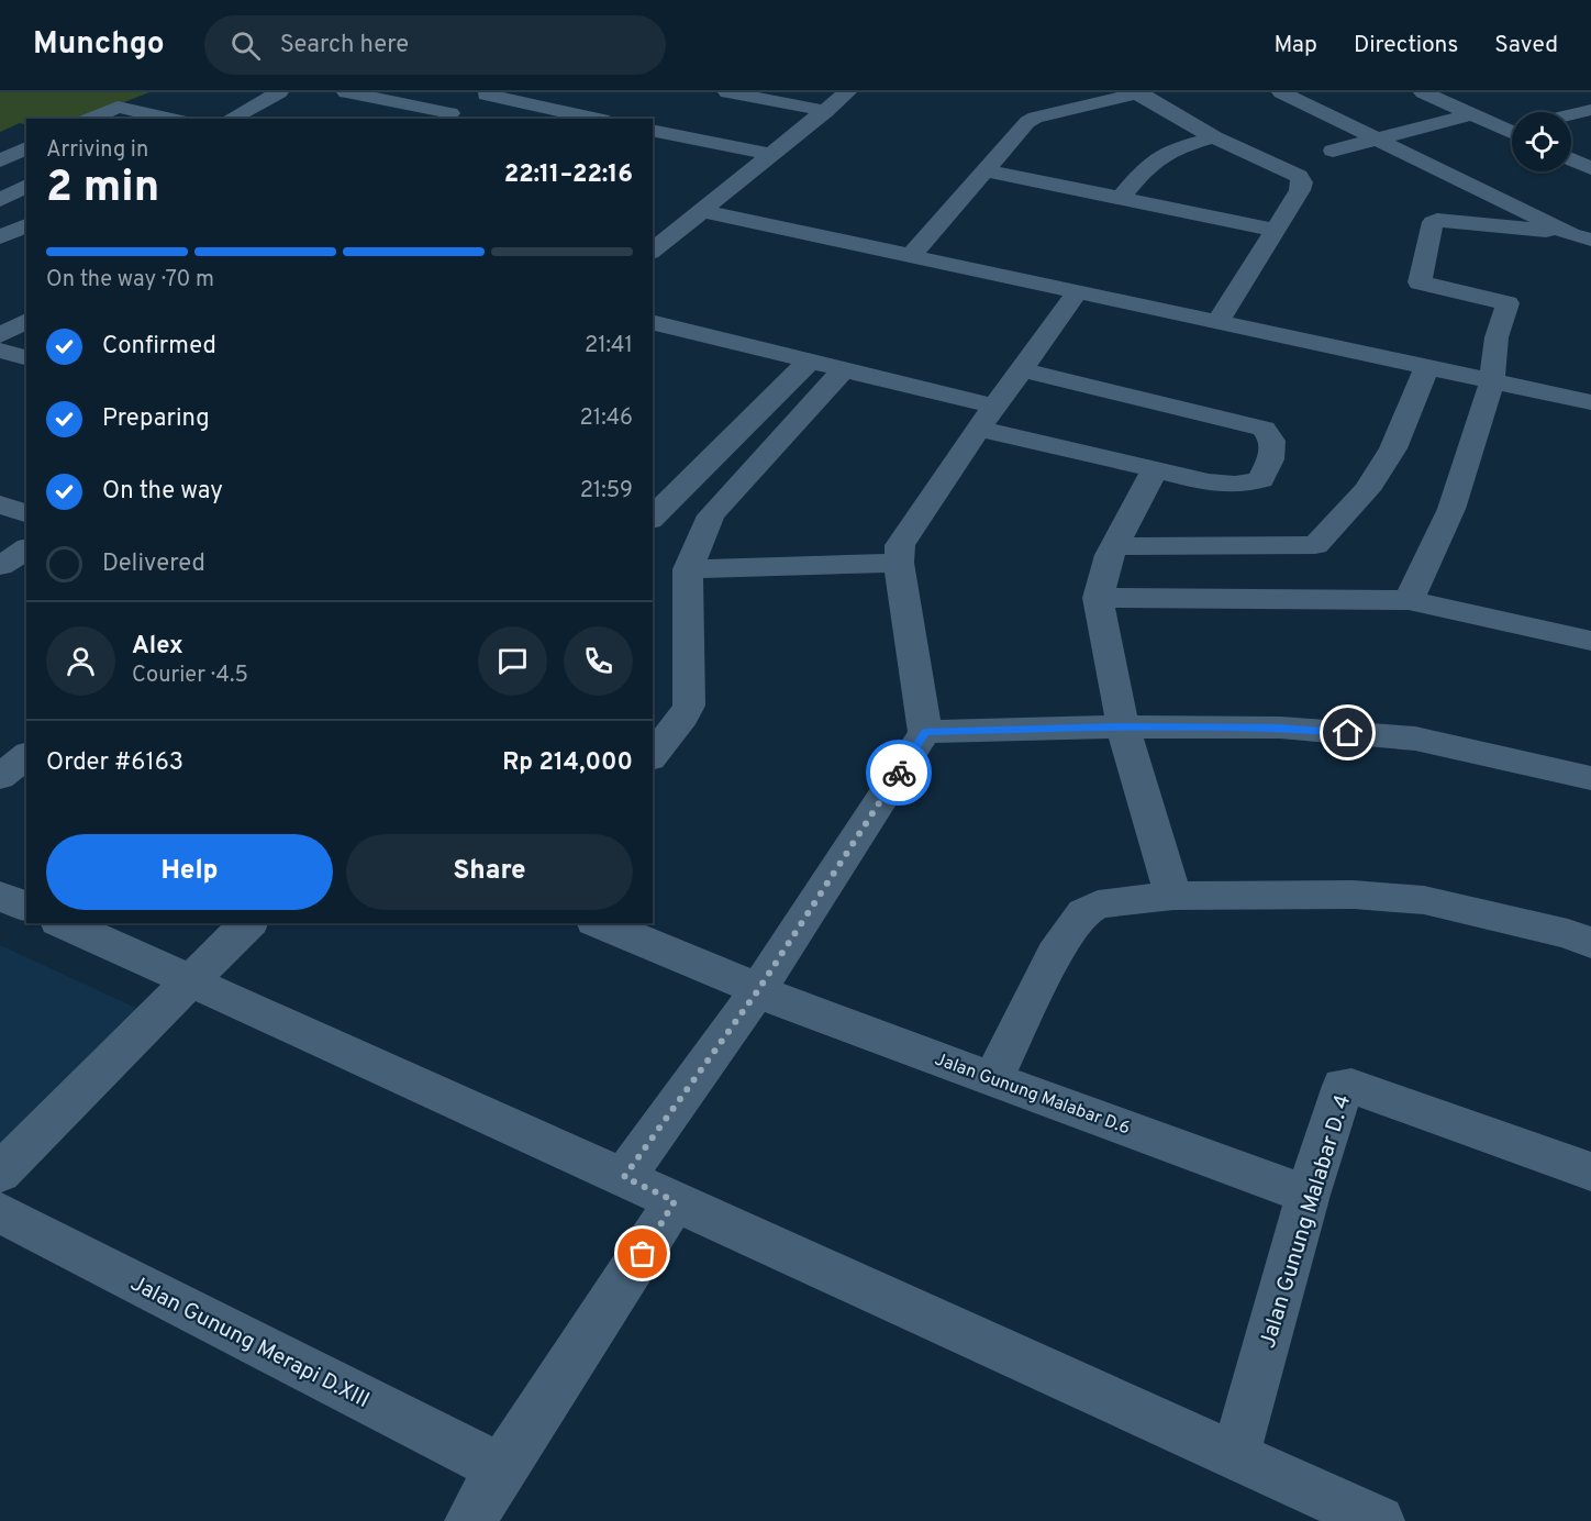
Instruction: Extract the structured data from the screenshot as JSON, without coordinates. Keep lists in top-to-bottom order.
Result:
{
  "streets": {
    "street": ["Jalan Gunung Malabar D.6", "Jalan Gunung Malabar D. 4", "Jalan Gunung Merapi D.XIII"]
  },
  "crossings": [
    ["Jalan Gunung Malabar D.6", "Jalan Gunung Malabar D. 4"]
  ],
  "page": {
    "header": "Munchgo",
    "search": "Search here",
    "nav": ["Map", "Directions", "Saved"],
    "heading": ["2 min", "Arriving in", "22:11–22:16"],
    "panel": [
      "Alex",
      "Courier · 4.5",
      "Order #6163",
      "Rp 214,000"
    ],
    "bar": "On the way · 70 m",
    "list": [
      ["Confirmed", "21:41"],
      ["Preparing", "21:46"],
      ["On the way", "21:59"],
      "Delivered"
    ],
    "buttons": ["Help", "Share"]
  }
}
